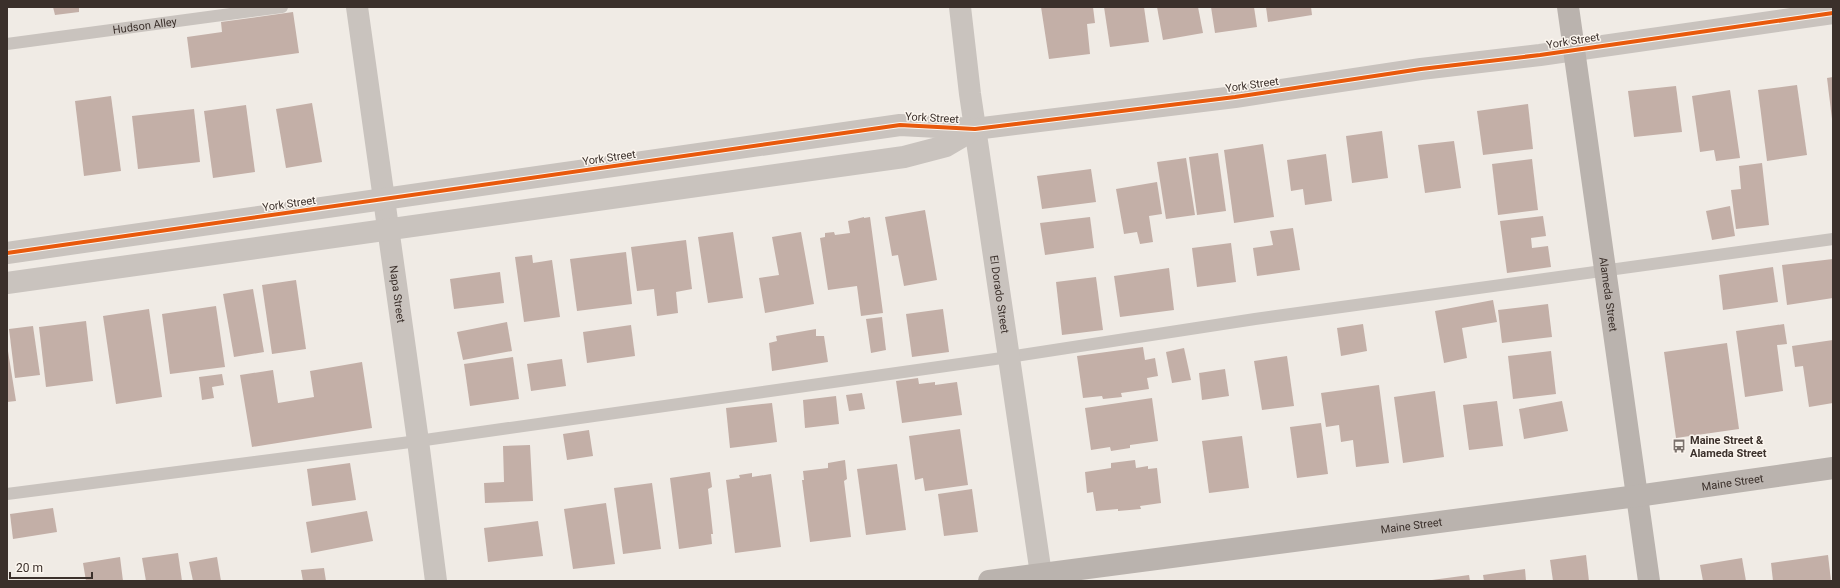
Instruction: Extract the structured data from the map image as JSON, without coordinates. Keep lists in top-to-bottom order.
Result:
{
  "streets": {
    "street": [
      "York Street",
      "Napa Street",
      "El Dorado Street",
      "Alameda Street",
      "Maine Street"
    ],
    "lane": ["Hudson Alley"]
  },
  "crossings": [
    ["York Street", "Napa Street"],
    ["York Street", "El Dorado Street"],
    ["York Street", "Alameda Street"],
    ["El Dorado Street", "Maine Street"],
    ["Alameda Street", "Maine Street"]
  ],
  "places": {
    "bus stop": ["Maine Street & Alameda Street"]
  },
  "scale_bar": "20 m"
}
